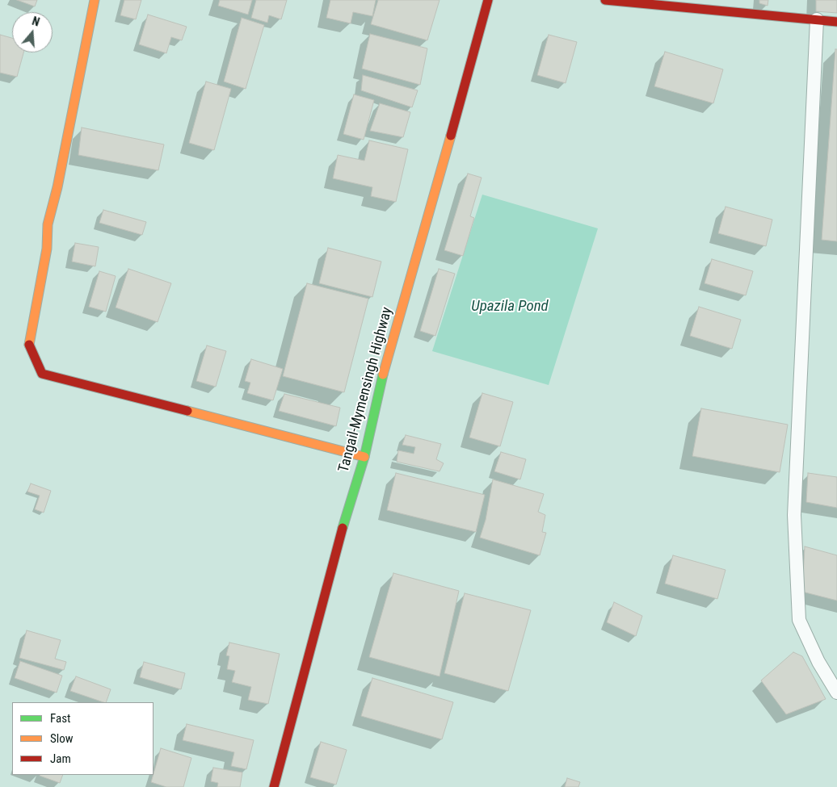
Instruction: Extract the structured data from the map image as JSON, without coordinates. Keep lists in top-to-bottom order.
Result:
{
  "streets": {
    "main road": ["Tangail-Mymensingh Highway"]
  },
  "water": ["Upazila Pond"],
  "legend": ["Fast", "Slow", "Jam"],
  "north": "top"
}
